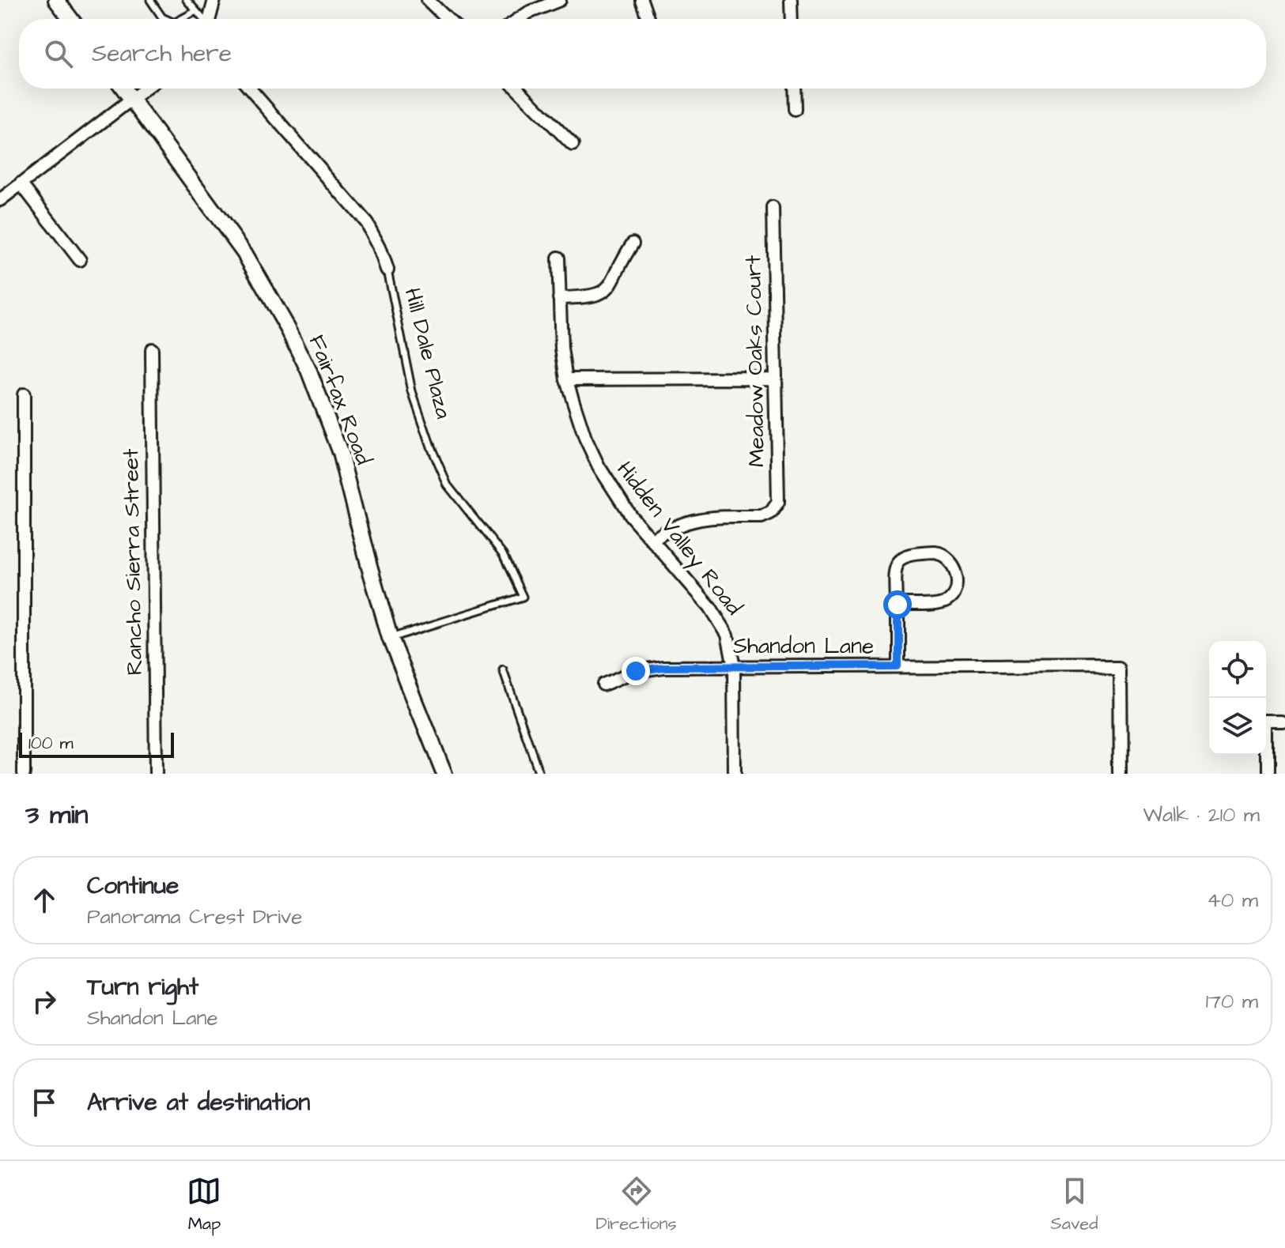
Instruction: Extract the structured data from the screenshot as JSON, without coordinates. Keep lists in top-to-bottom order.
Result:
{
  "streets": {
    "main road": ["Fairfax Road"],
    "street": [
      "Hill Dale Plaza",
      "Meadow Oaks Court",
      "Hidden Valley Road",
      "Rancho Sierra Street",
      "Shandon Lane"
    ]
  },
  "crossings": [
    ["Hill Dale Plaza", "Fairfax Road"],
    ["Meadow Oaks Court", "Hidden Valley Road"],
    ["Hidden Valley Road", "Shandon Lane"]
  ],
  "scale_bar": "100 m",
  "page": {
    "search": "Search here",
    "scale": "100 m",
    "heading": ["3 min", "Walk · 210 m"],
    "list": [
      ["Continue", "Panorama Crest Drive", "40 m"],
      ["Turn right", "Shandon Lane", "170 m"],
      "Arrive at destination"
    ],
    "nav": ["Map", "Directions", "Saved"]
  }
}
